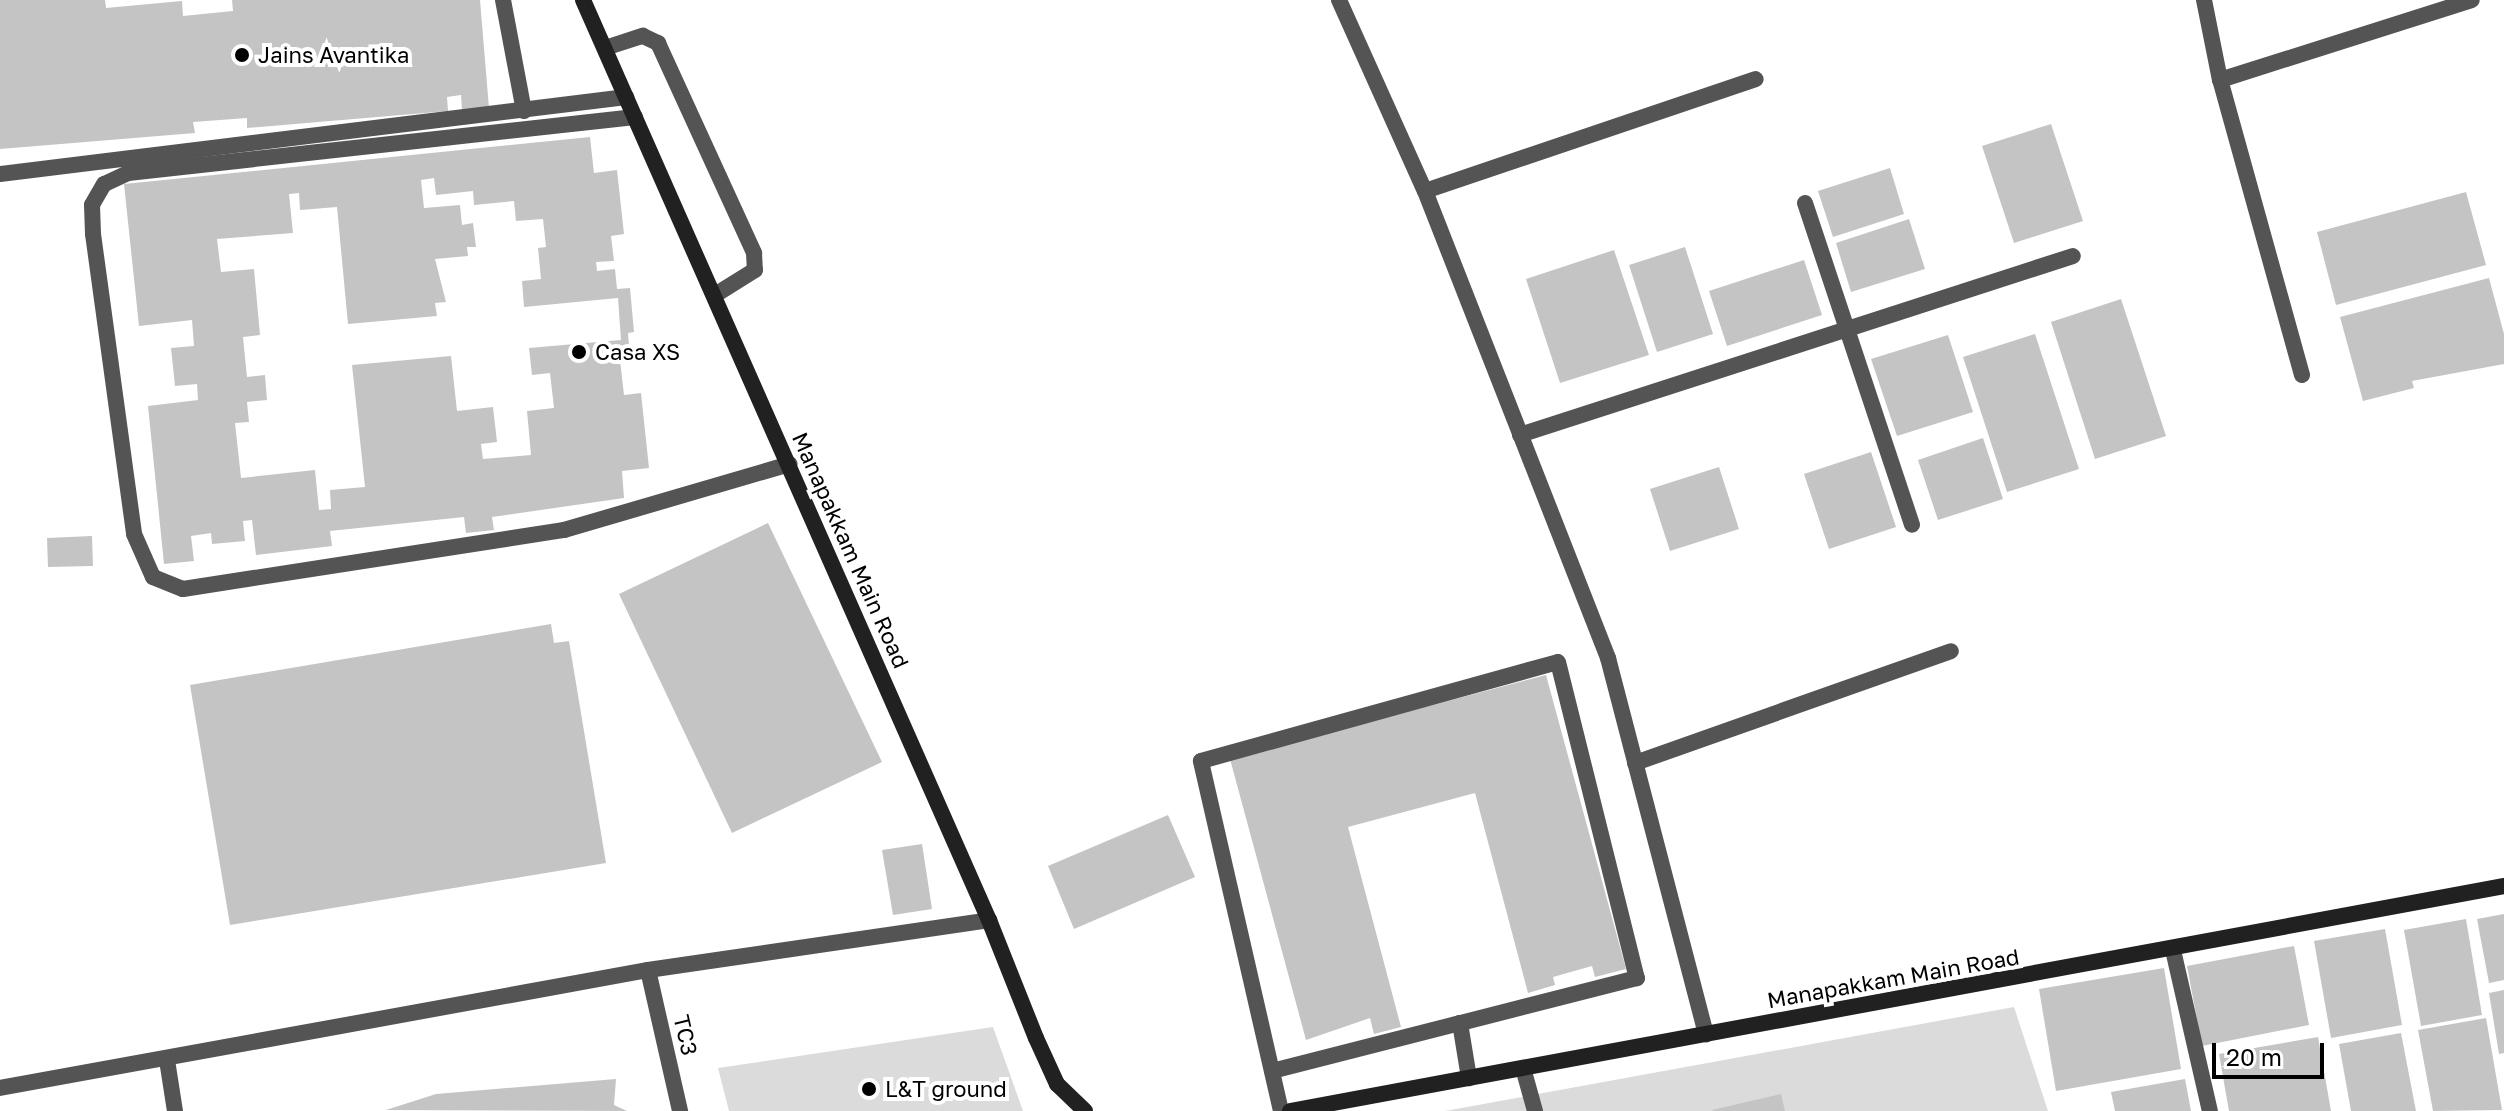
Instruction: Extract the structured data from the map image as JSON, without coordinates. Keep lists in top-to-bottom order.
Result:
{
  "streets": {
    "main road": ["Manapakkam Main Road"],
    "street": ["TC3"]
  },
  "places": ["Jains Avantika", "Casa XS", "L&T ground"],
  "scale_bar": "20 m"
}
